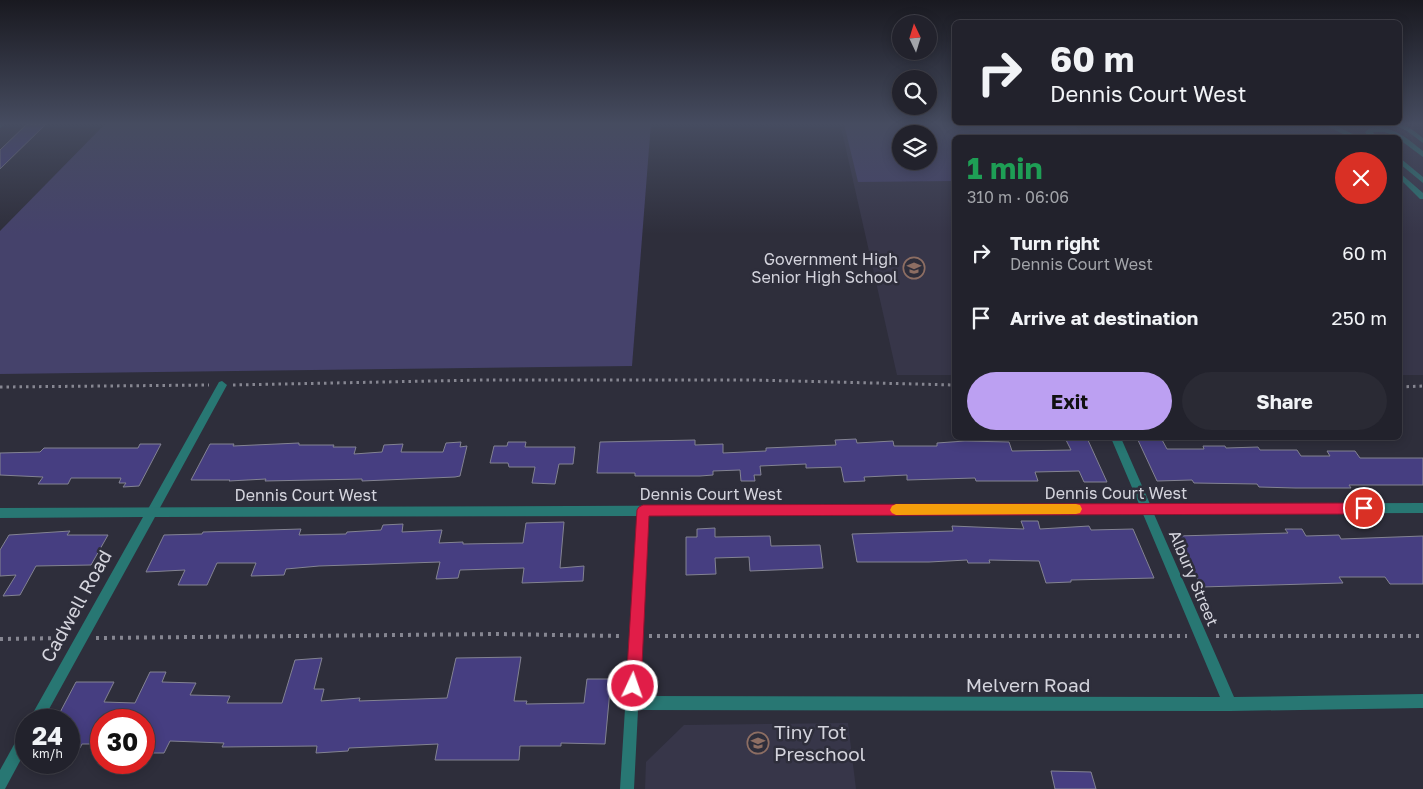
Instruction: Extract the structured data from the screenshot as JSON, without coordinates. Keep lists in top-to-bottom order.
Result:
{
  "streets": {
    "street": [
      "Dennis Court West",
      "Albury Street",
      "Cadwell Road",
      "Melvern Road"
    ]
  },
  "crossings": [
    ["Dennis Court West", "Albury Street"],
    ["Dennis Court West", "Cadwell Road"],
    ["Albury Street", "Melvern Road"]
  ],
  "places": {
    "school or university": ["Government High Senior High School", "Tiny Tot Preschool"]
  },
  "north": "top",
  "page": {
    "turn": ["60 m", "Dennis Court West"],
    "heading": ["1 min", "310 m · 06:06"],
    "list": [
      {
        "name": "Turn right",
        "note": "Dennis Court West",
        "value": "60 m"
      },
      {
        "name": "Arrive at destination",
        "value": "250 m"
      }
    ],
    "buttons": ["Exit", "Share"],
    "speed": "24 km/h",
    "limit": "30"
  }
}
